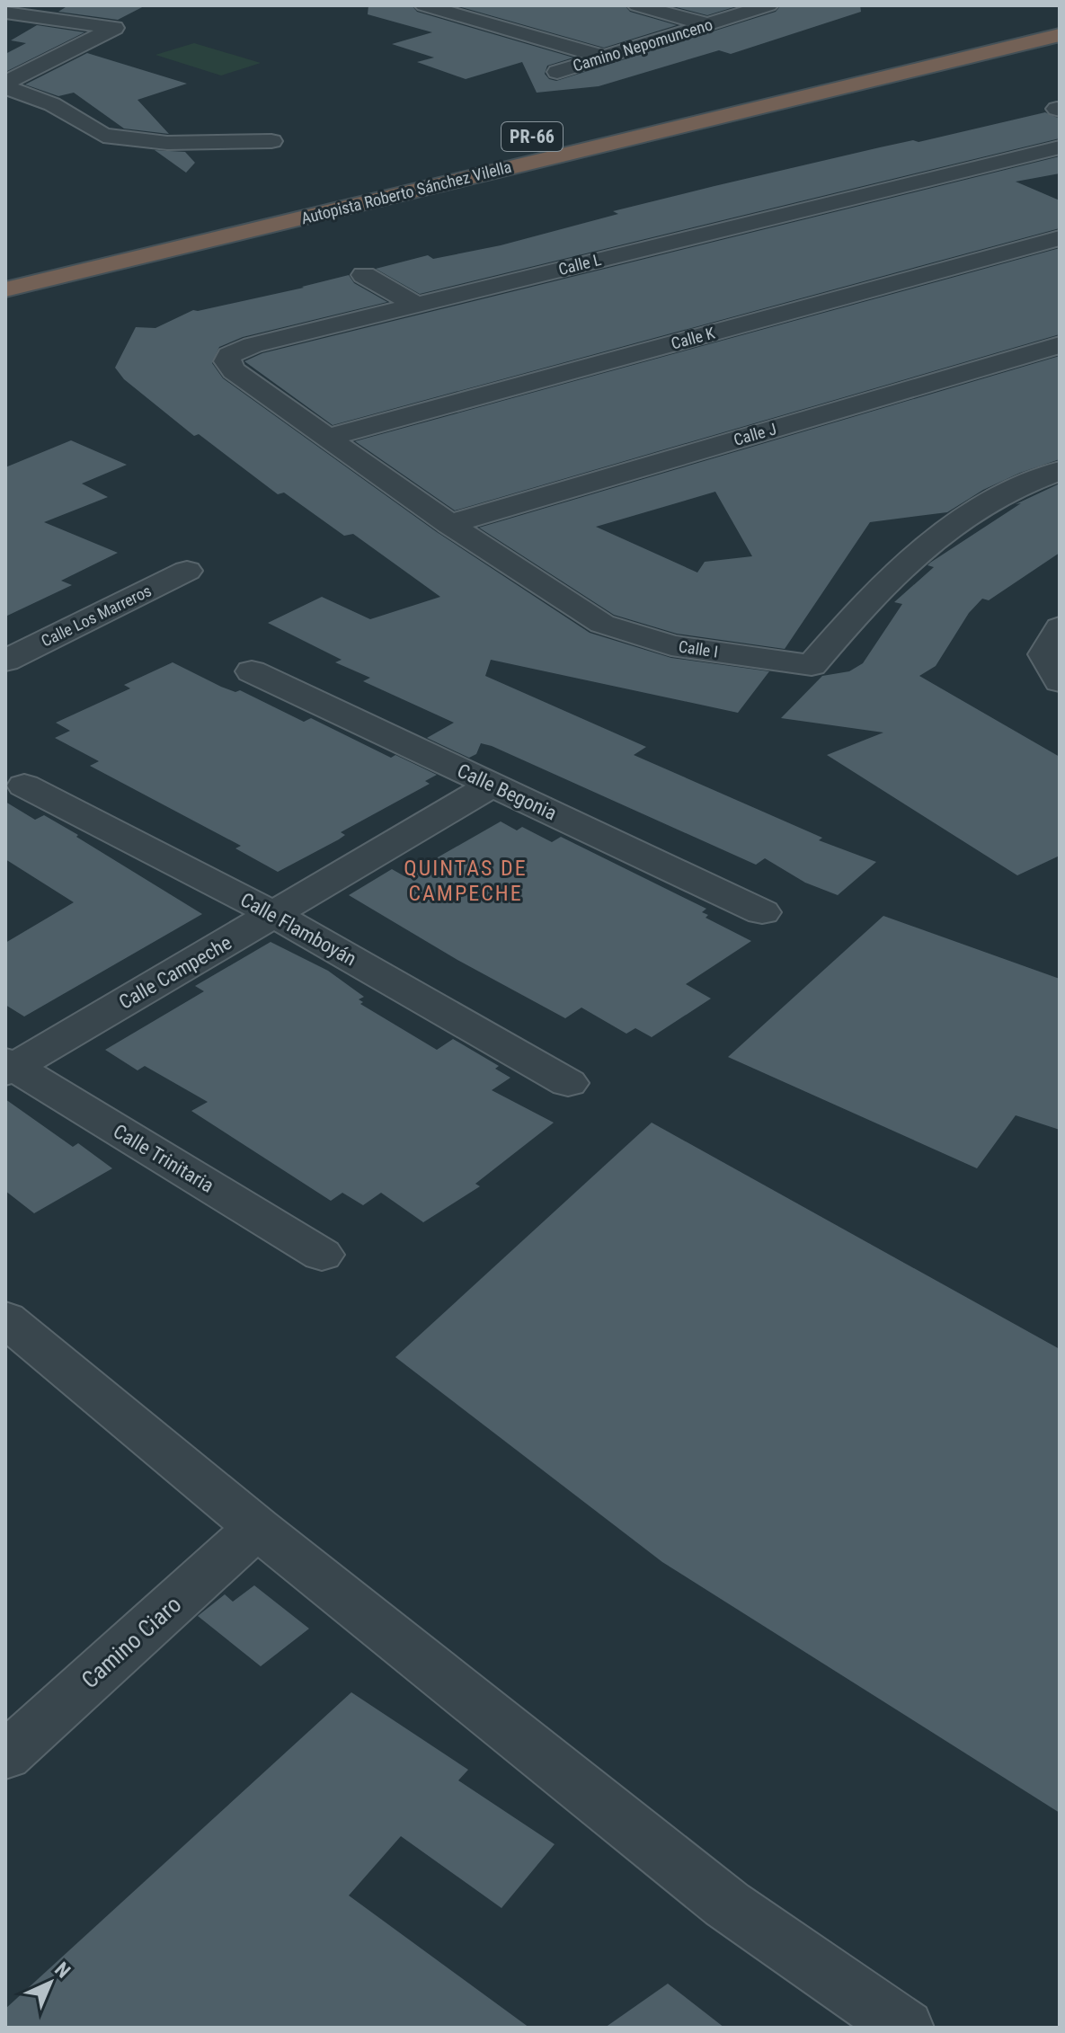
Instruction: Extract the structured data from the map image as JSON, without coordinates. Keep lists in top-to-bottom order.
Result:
{
  "streets": {
    "highway": ["PR-66", "Autopista Roberto Sánchez Vilella"],
    "street": [
      "Camino Nepomunceno",
      "Calle L",
      "Calle K",
      "Calle J",
      "Calle Los Marreros",
      "Calle I",
      "Calle Begonia",
      "Calle Flamboyán",
      "Calle Campeche",
      "Calle Trinitaria",
      "Camino Ciaro"
    ]
  },
  "crossings": [
    ["Calle L", "Calle K"],
    ["Calle L", "Calle I"],
    ["Calle K", "Calle I"],
    ["Calle J", "Calle I"],
    ["Calle Begonia", "Calle Campeche"],
    ["Calle Flamboyán", "Calle Campeche"],
    ["Calle Campeche", "Calle Trinitaria"]
  ],
  "districts": ["QUINTAS DE CAMPECHE"],
  "north": "top right"
}
